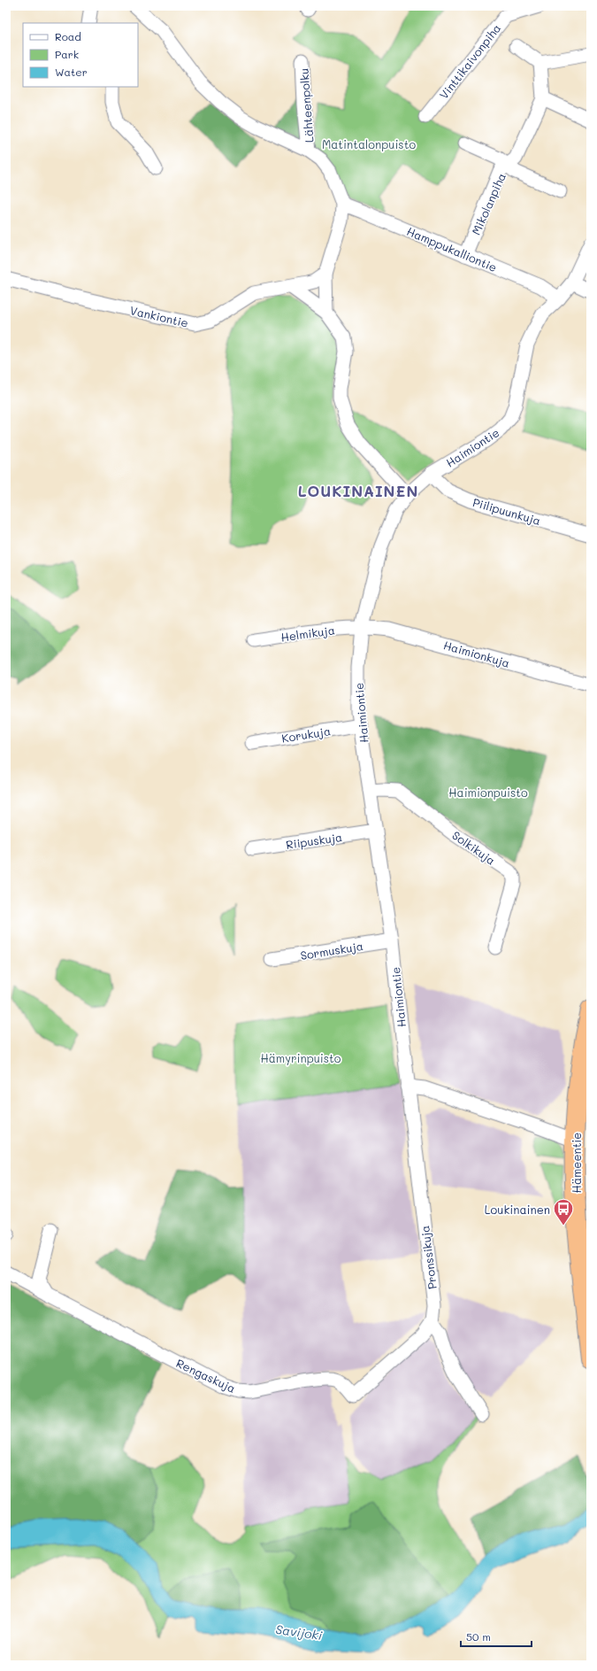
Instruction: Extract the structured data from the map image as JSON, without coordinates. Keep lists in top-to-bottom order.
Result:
{
  "streets": {
    "highway": ["Hämeentie"],
    "street": [
      "Vinttikaivonpiha",
      "Lähteenpolku",
      "Mikolanpiha",
      "Hamppukalliontie",
      "Vankiontie",
      "Haimiontie",
      "Piilipuunkuja",
      "Helmikuja",
      "Haimionkuja",
      "Korukuja",
      "Riipuskuja",
      "Solkikuja",
      "Sormuskuja",
      "Pronssikuja",
      "Rengaskuja"
    ]
  },
  "crossings": [
    ["Mikolanpiha", "Hamppukalliontie"],
    ["Hamppukalliontie", "Haimiontie"],
    ["Haimiontie", "Piilipuunkuja"],
    ["Haimiontie", "Helmikuja"],
    ["Haimiontie", "Haimionkuja"],
    ["Haimiontie", "Korukuja"],
    ["Haimiontie", "Riipuskuja"],
    ["Haimiontie", "Solkikuja"],
    ["Haimiontie", "Sormuskuja"],
    ["Haimiontie", "Pronssikuja"],
    ["Helmikuja", "Haimionkuja"],
    ["Pronssikuja", "Rengaskuja"]
  ],
  "districts": ["LOUKINAINEN"],
  "water": ["Savijoki"],
  "parks": ["Matintalonpuisto", "Haimionpuisto", "Hämyrinpuisto"],
  "places": {
    "bus stop": ["Loukinainen"]
  },
  "legend": ["Road", "Park", "Water"],
  "scale_bar": "50 m"
}
